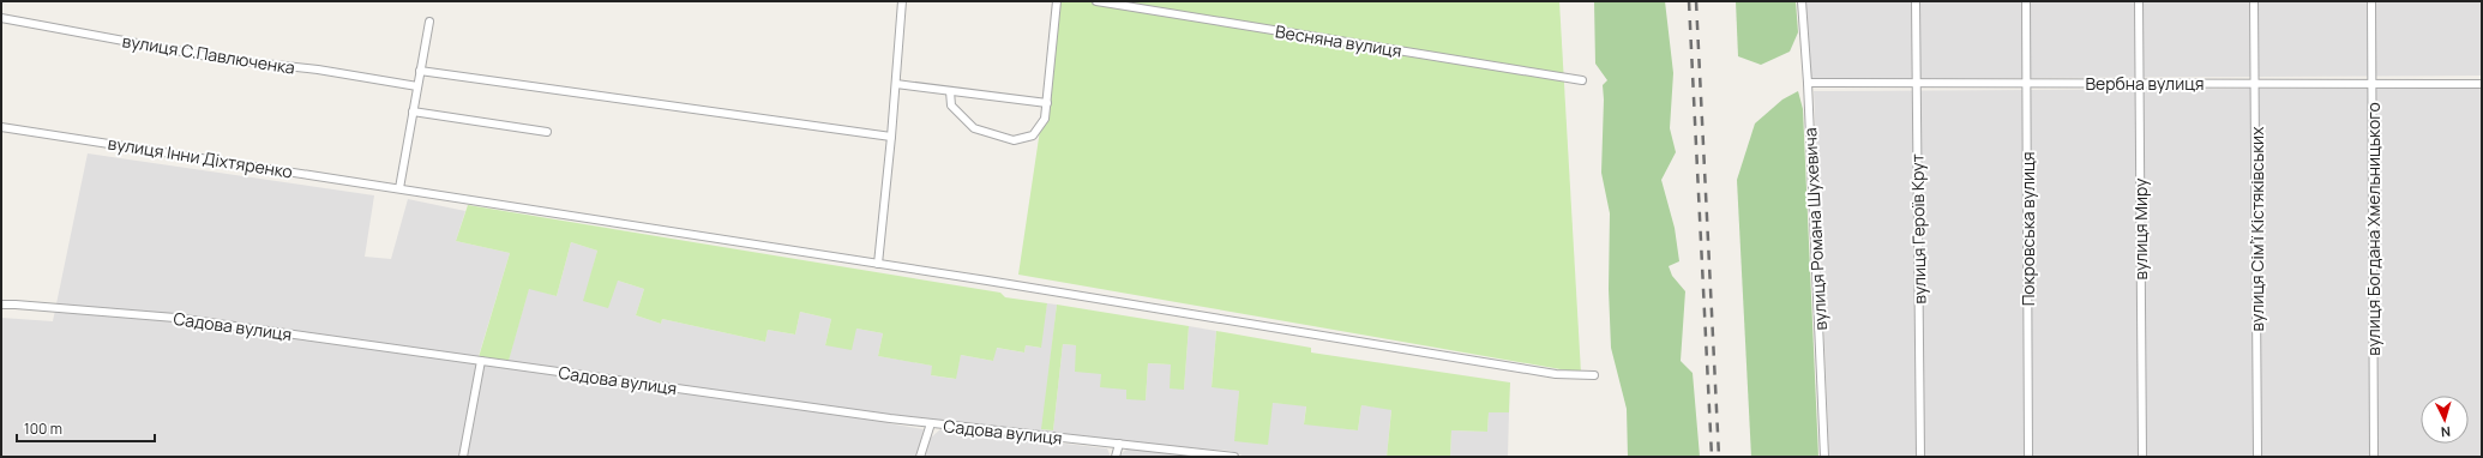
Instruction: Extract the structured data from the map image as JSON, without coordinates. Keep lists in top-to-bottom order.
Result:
{
  "streets": {
    "street": [
      "Весняна вулиця",
      "вулиця С.Павлюченка",
      "Вербна вулиця",
      "вулиця Інни Діхтяренко",
      "вулиця Романа Шухевича",
      "вулиця Героїв Крут",
      "Покровська вулиця",
      "вулиця Миру",
      "вулиця Сімʼї Кістяківських",
      "вулиця Богдана Хмельницького",
      "Садова вулиця"
    ]
  },
  "crossings": [
    ["Вербна вулиця", "вулиця Романа Шухевича"],
    ["Вербна вулиця", "вулиця Героїв Крут"],
    ["Вербна вулиця", "Покровська вулиця"],
    ["Вербна вулиця", "вулиця Миру"],
    ["Вербна вулиця", "вулиця Сімʼї Кістяківських"],
    ["Вербна вулиця", "вулиця Богдана Хмельницького"]
  ],
  "scale_bar": "100 m",
  "north": "bottom"
}
